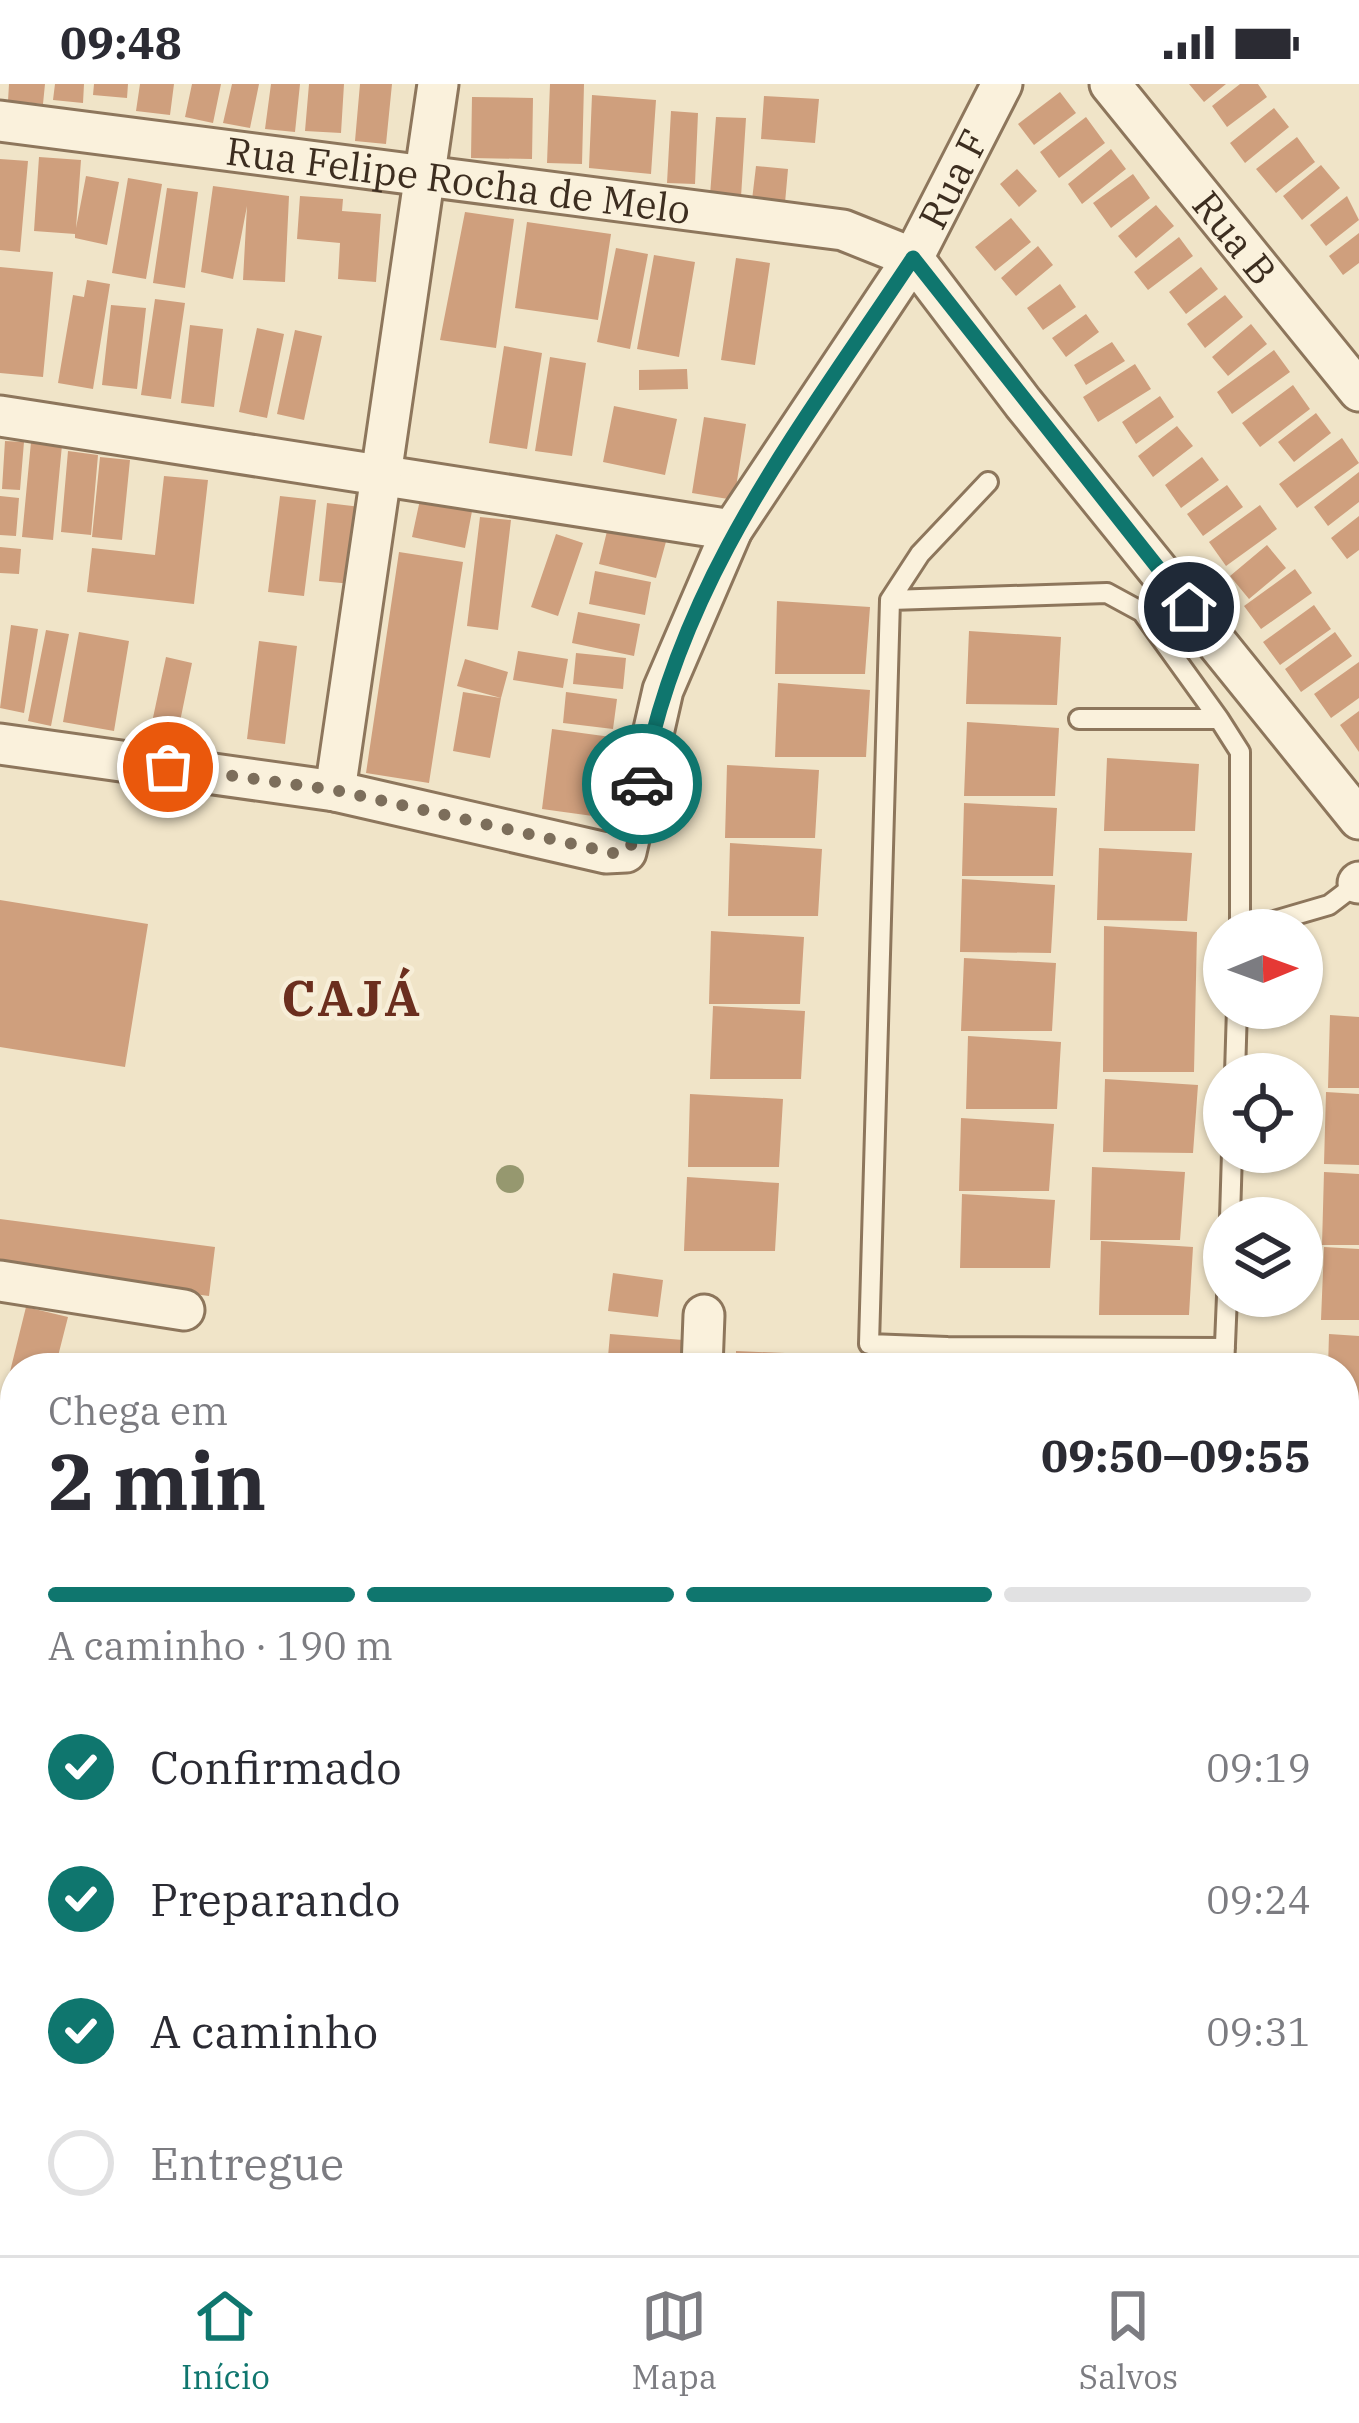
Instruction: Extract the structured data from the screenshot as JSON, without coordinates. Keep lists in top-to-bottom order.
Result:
{
  "streets": {
    "street": ["Rua Felipe Rocha de Melo", "Rua F", "Rua B"]
  },
  "crossings": [
    ["Rua Felipe Rocha de Melo", "Rua F"]
  ],
  "districts": ["CAJÁ"],
  "north": "right",
  "page": {
    "status": "09:48",
    "heading": ["2 min", "Chega em", "09:50–09:55"],
    "bar": "A caminho · 190 m",
    "list": [
      ["Confirmado", "09:19"],
      ["Preparando", "09:24"],
      ["A caminho", "09:31"],
      "Entregue"
    ],
    "tabs": ["Início", "Mapa", "Salvos"]
  }
}
